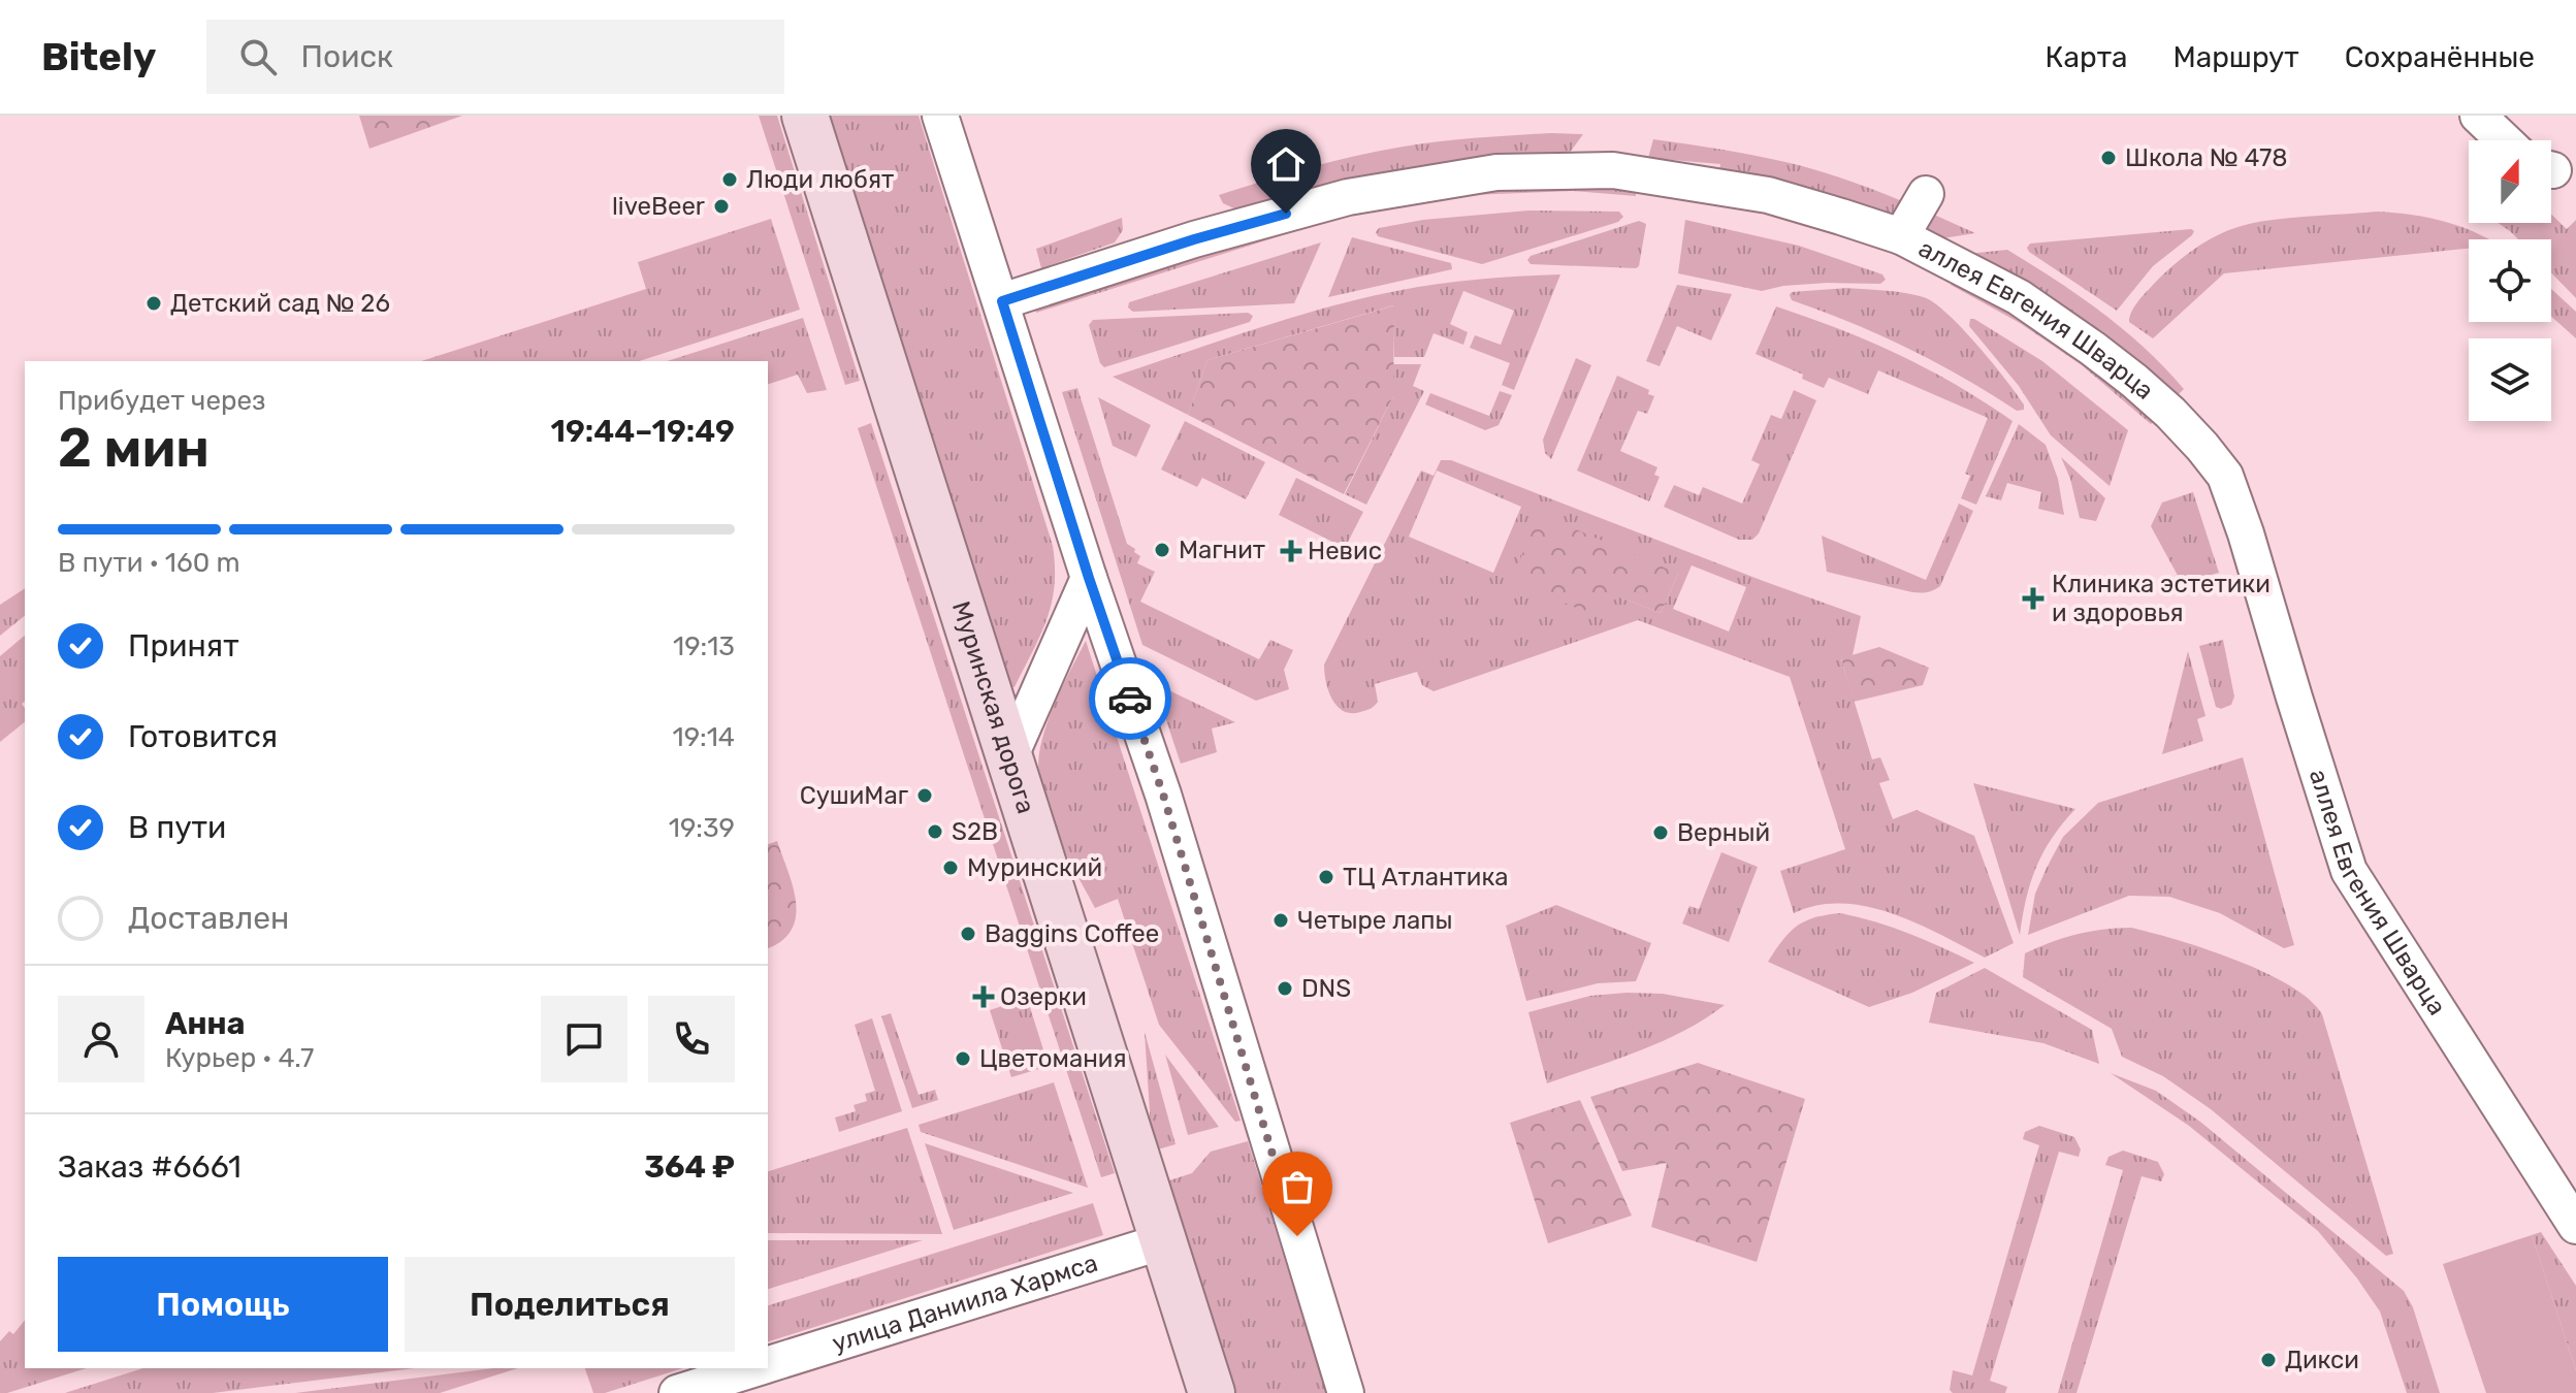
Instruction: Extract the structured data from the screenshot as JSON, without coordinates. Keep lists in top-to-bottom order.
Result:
{
  "streets": {
    "street": ["аллея Евгения Шварца", "Муринская дорога", "улица Даниила Хармса"]
  },
  "crossings": [
    ["Муринская дорога", "улица Даниила Хармса"]
  ],
  "places": {
    "other": [
      "Школа № 478",
      "Люди любят",
      "liveBeer",
      "Детский сад № 26",
      "Магнит",
      "СушиМаг",
      "S2B",
      "Верный",
      "Муринский",
      "ТЦ Атлантика",
      "Четыре лапы",
      "Baggins Coffee",
      "DNS",
      "Цветомания",
      "Дикси"
    ],
    "health": ["Невис", "Клиника эстетики и здоровья", "Озерки"]
  },
  "north": "top",
  "page": {
    "header": "Bitely",
    "search": "Поиск",
    "nav": ["Карта", "Маршрут", "Сохранённые"],
    "heading": ["2 мин", "Прибудет через", "19:44–19:49"],
    "panel": [
      "Анна",
      "Курьер · 4.7",
      "Заказ #6661",
      "364 ₽"
    ],
    "bar": "В пути · 160 m",
    "list": [
      ["Принят", "19:13"],
      ["Готовится", "19:14"],
      ["В пути", "19:39"],
      "Доставлен"
    ],
    "buttons": ["Помощь", "Поделиться"]
  }
}
